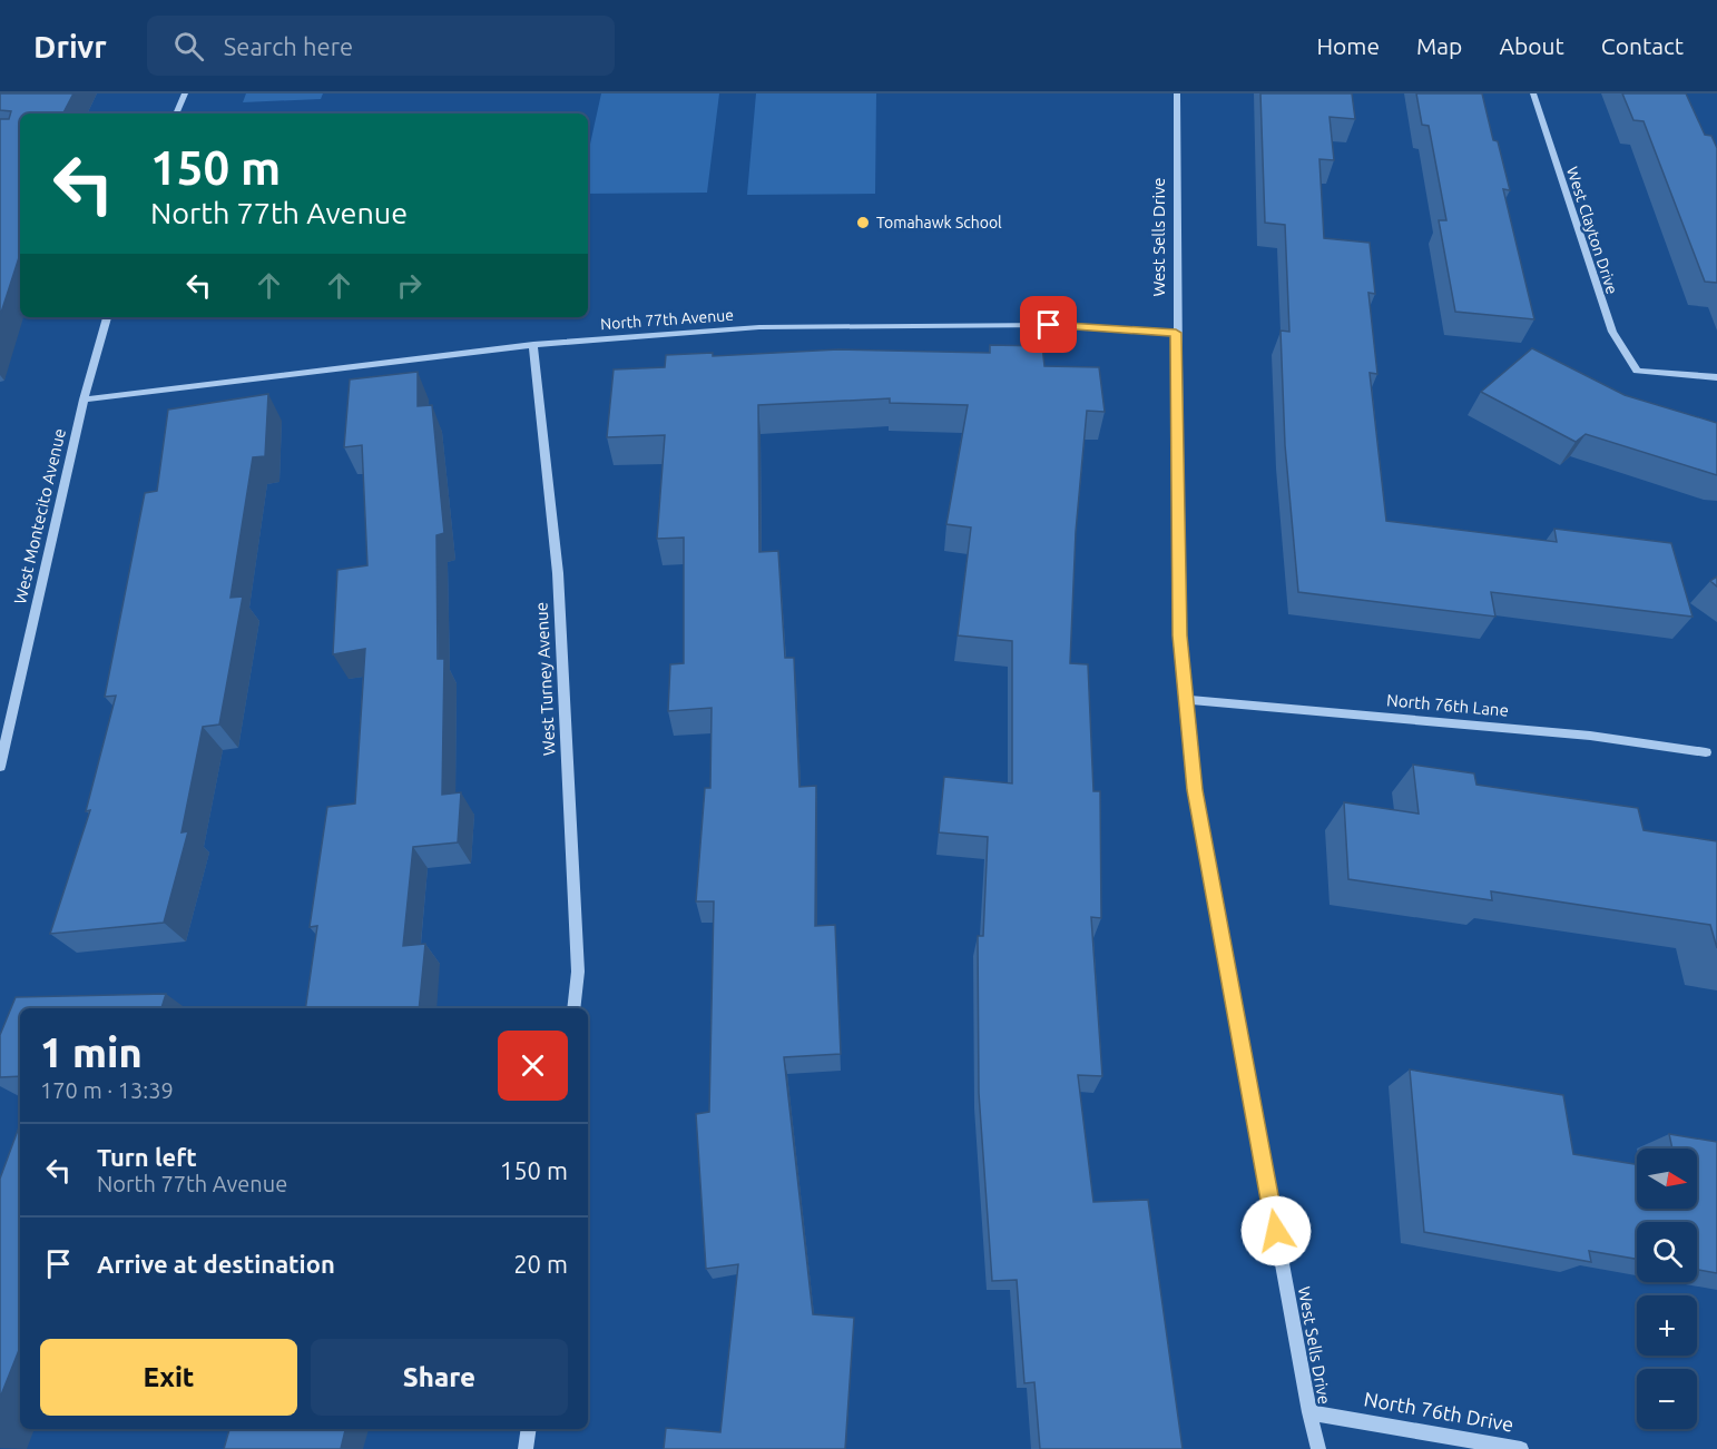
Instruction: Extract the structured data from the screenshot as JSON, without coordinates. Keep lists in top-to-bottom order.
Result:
{
  "streets": {
    "street": [
      "West Clayton Drive",
      "West Sells Drive",
      "North 77th Avenue",
      "West Montecito Avenue",
      "West Turney Avenue",
      "North 76th Lane",
      "North 76th Drive"
    ]
  },
  "crossings": [
    ["West Sells Drive", "North 77th Avenue"],
    ["West Sells Drive", "North 76th Lane"],
    ["West Sells Drive", "North 76th Drive"],
    ["North 77th Avenue", "West Montecito Avenue"],
    ["North 77th Avenue", "West Turney Avenue"]
  ],
  "places": ["Tomahawk School"],
  "north": "right",
  "page": {
    "header": "Drivr",
    "search": "Search here",
    "nav": [
      "Home",
      "Map",
      "About",
      "Contact"
    ],
    "turn": ["150 m", "North 77th Avenue"],
    "heading": ["1 min", "170 m · 13:39"],
    "list": [
      {
        "name": "Turn left",
        "note": "North 77th Avenue",
        "value": "150 m"
      },
      {
        "name": "Arrive at destination",
        "value": "20 m"
      }
    ],
    "map_buttons": ["+", "−"],
    "buttons": ["Exit", "Share"]
  }
}
